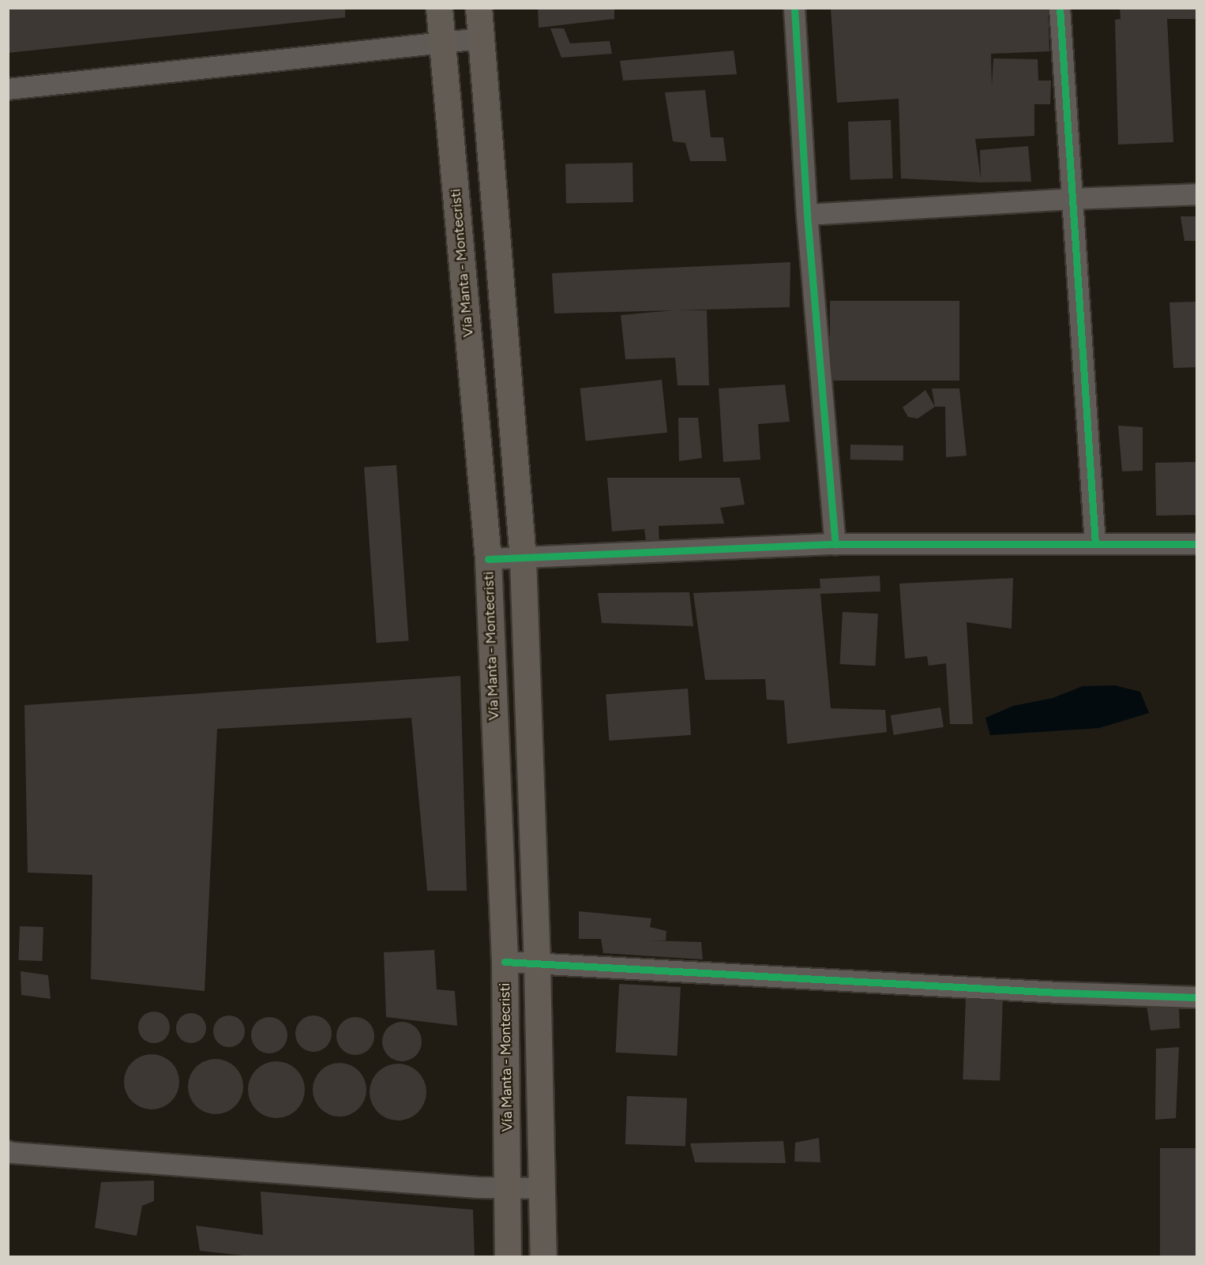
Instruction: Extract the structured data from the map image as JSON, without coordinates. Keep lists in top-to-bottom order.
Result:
{
  "streets": {
    "main road": ["Vía Manta - Montecristi"]
  }
}
